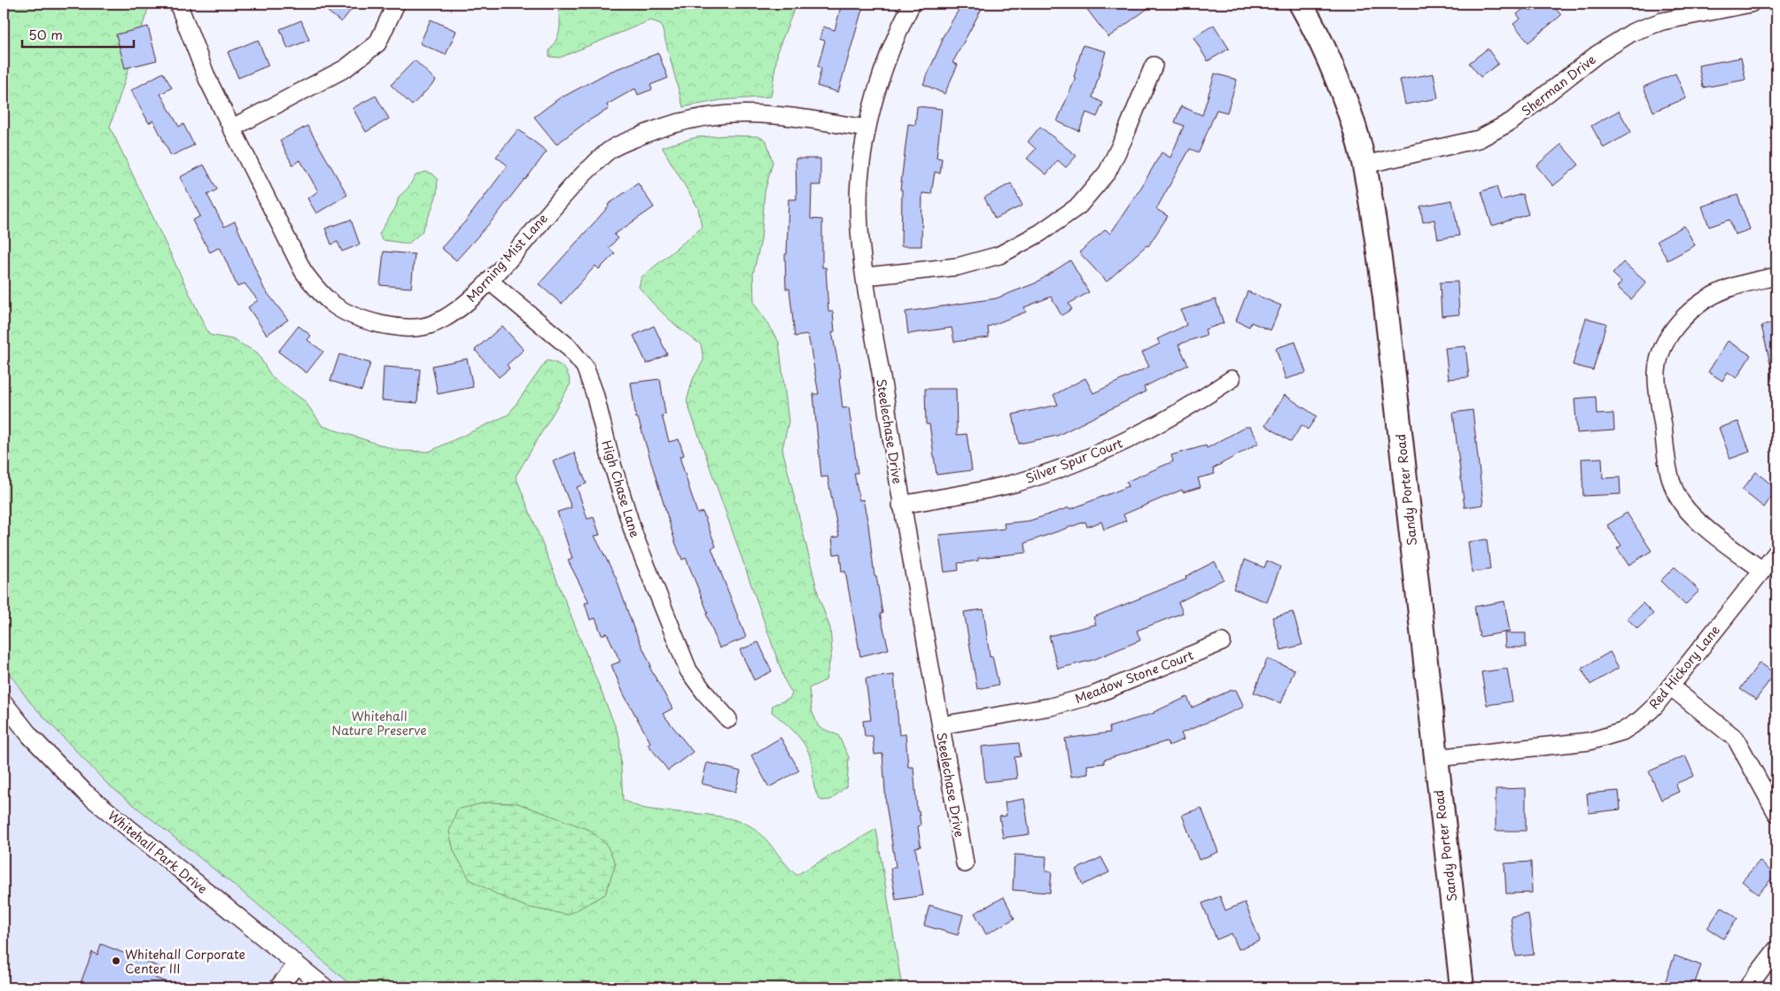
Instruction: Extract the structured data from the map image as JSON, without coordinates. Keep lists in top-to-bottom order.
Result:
{
  "streets": {
    "street": [
      "Sherman Drive",
      "Morning Mist Lane",
      "Steelechase Drive",
      "Silver Spur Court",
      "High Chase Lane",
      "Sandy Porter Road",
      "Red Hickory Lane",
      "Meadow Stone Court",
      "Whitehall Park Drive"
    ]
  },
  "crossings": [
    ["Sherman Drive", "Sandy Porter Road"],
    ["Morning Mist Lane", "Steelechase Drive"],
    ["Morning Mist Lane", "High Chase Lane"],
    ["Steelechase Drive", "Silver Spur Court"],
    ["Steelechase Drive", "Meadow Stone Court"],
    ["Sandy Porter Road", "Red Hickory Lane"]
  ],
  "parks": ["Whitehall Nature Preserve"],
  "places": ["Whitehall Corporate Center III"],
  "scale_bar": "50 m"
}
